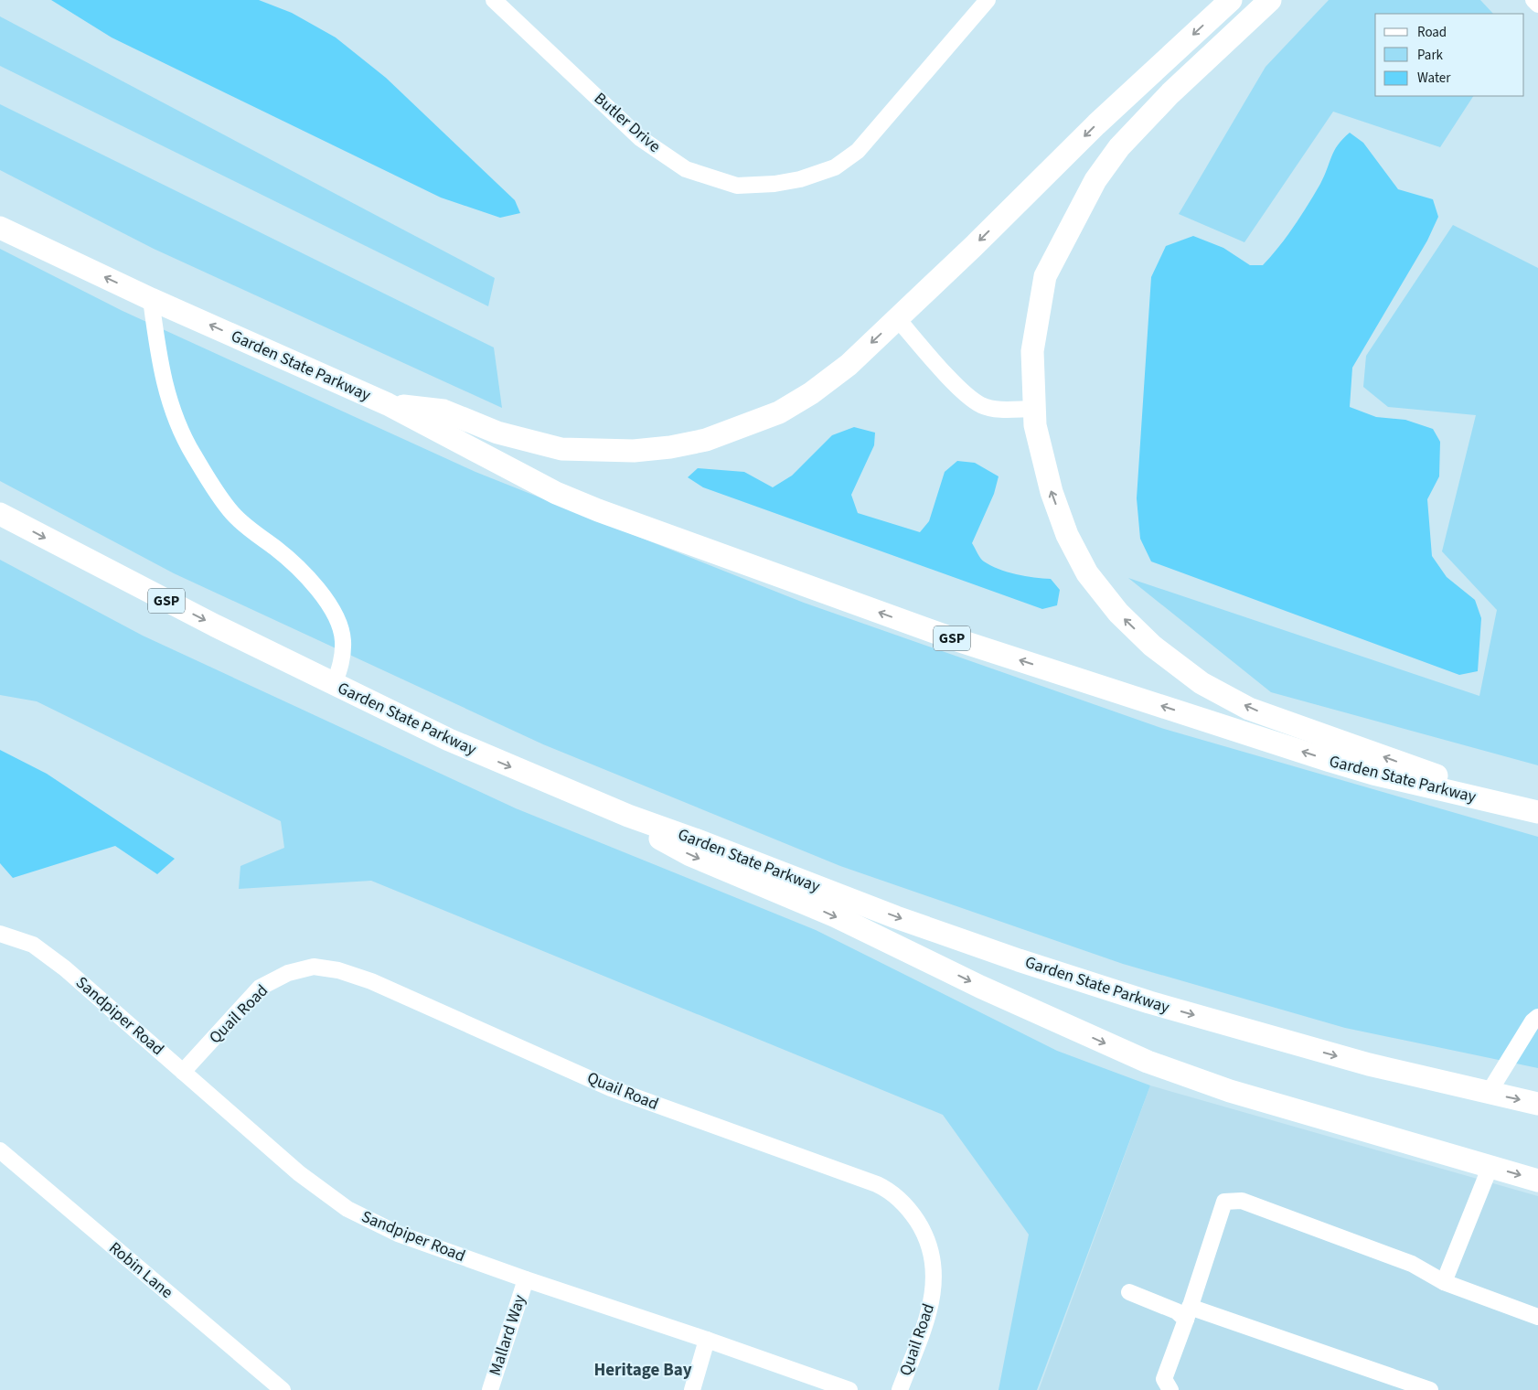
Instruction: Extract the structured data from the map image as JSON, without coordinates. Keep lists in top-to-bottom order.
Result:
{
  "streets": {
    "highway": ["Garden State Parkway", "GSP"],
    "street": [
      "Butler Drive",
      "Quail Road",
      "Sandpiper Road",
      "Robin Lane",
      "Mallard Way"
    ]
  },
  "crossings": [
    ["Quail Road", "Sandpiper Road"],
    ["Sandpiper Road", "Mallard Way"]
  ],
  "districts": ["Heritage Bay"],
  "legend": ["Road", "Park", "Water"]
}
